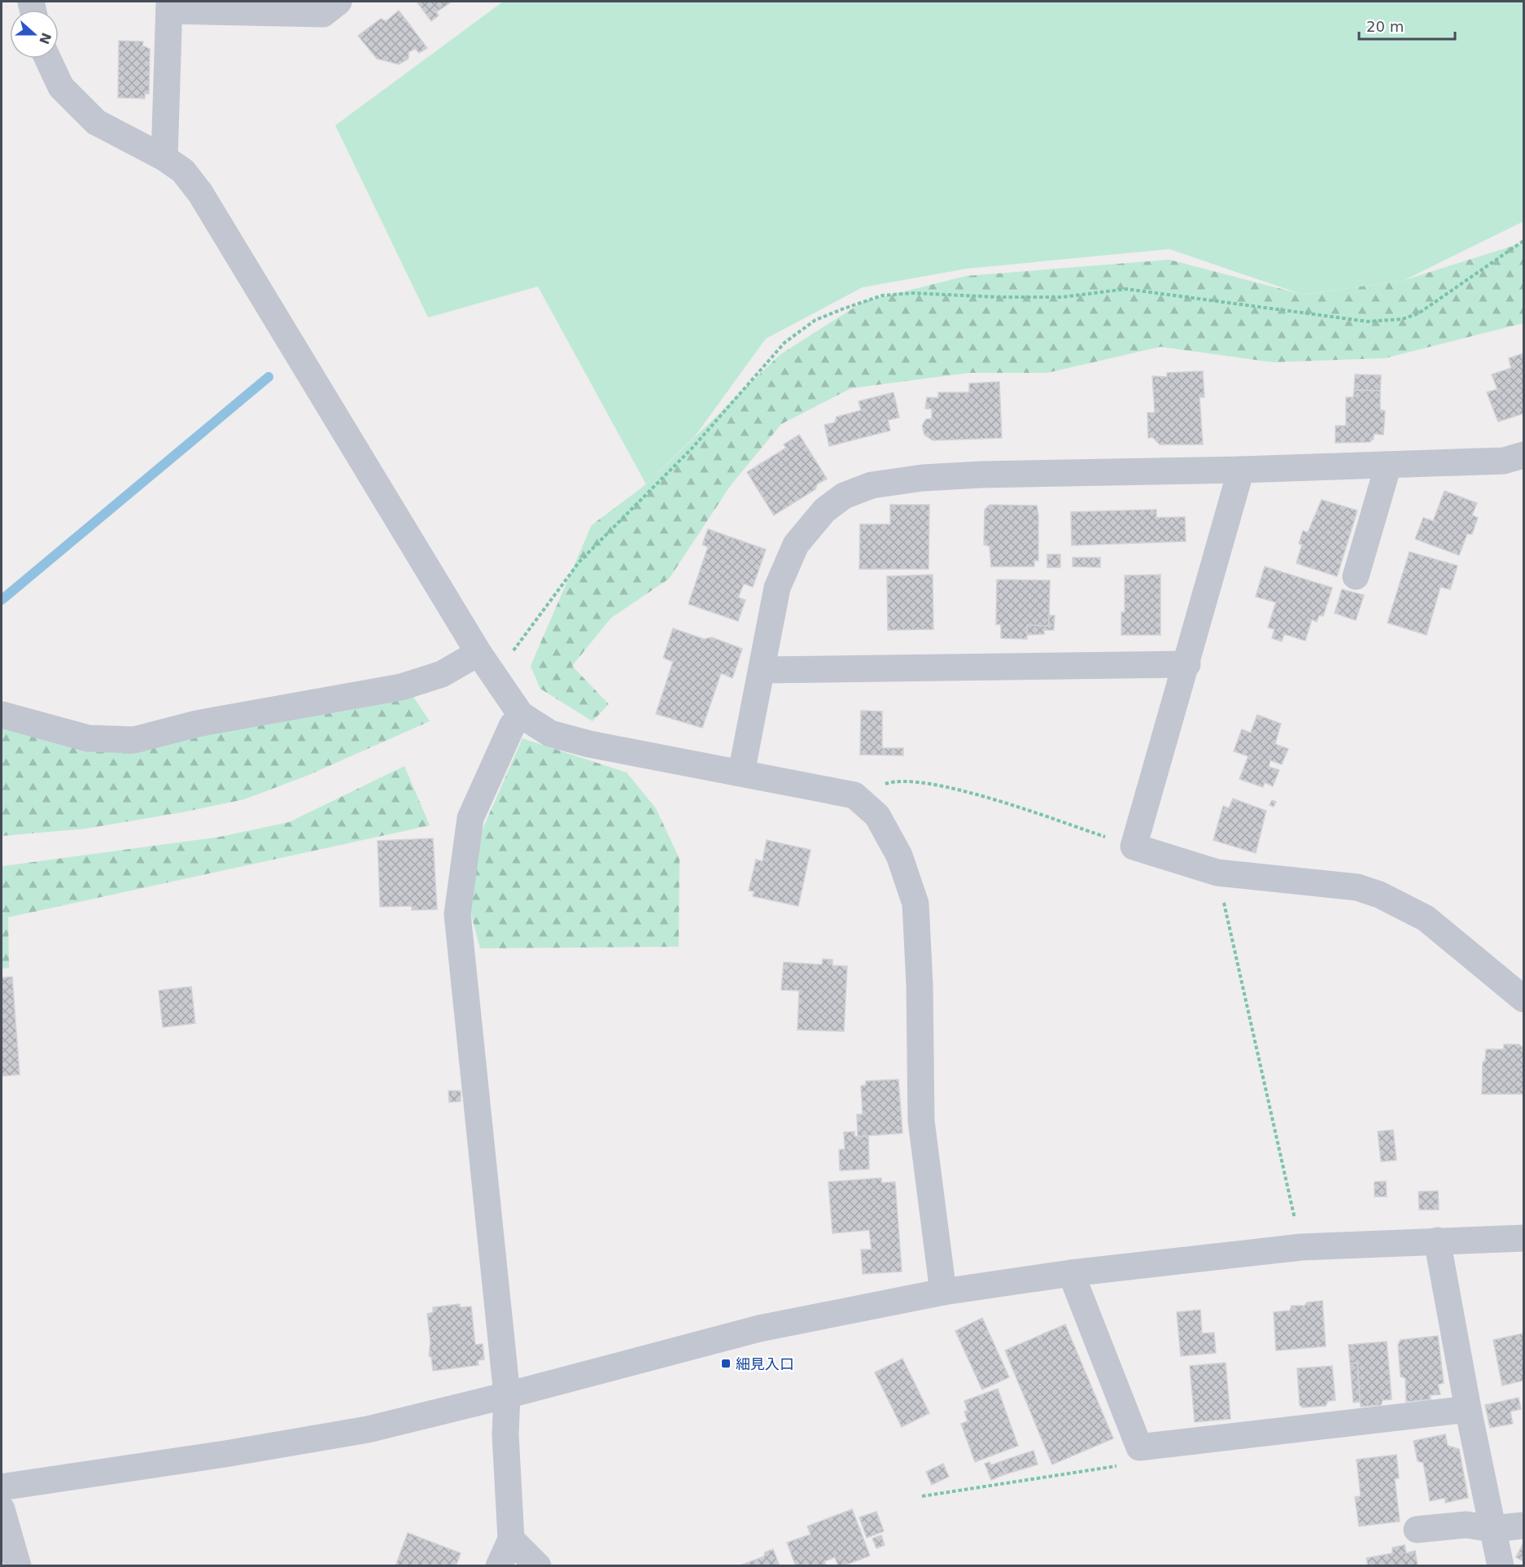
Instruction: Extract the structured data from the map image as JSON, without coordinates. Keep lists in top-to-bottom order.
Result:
{
  "places": {
    "transit": ["細見入口"]
  },
  "scale_bar": "20 m",
  "north": "right"
}
